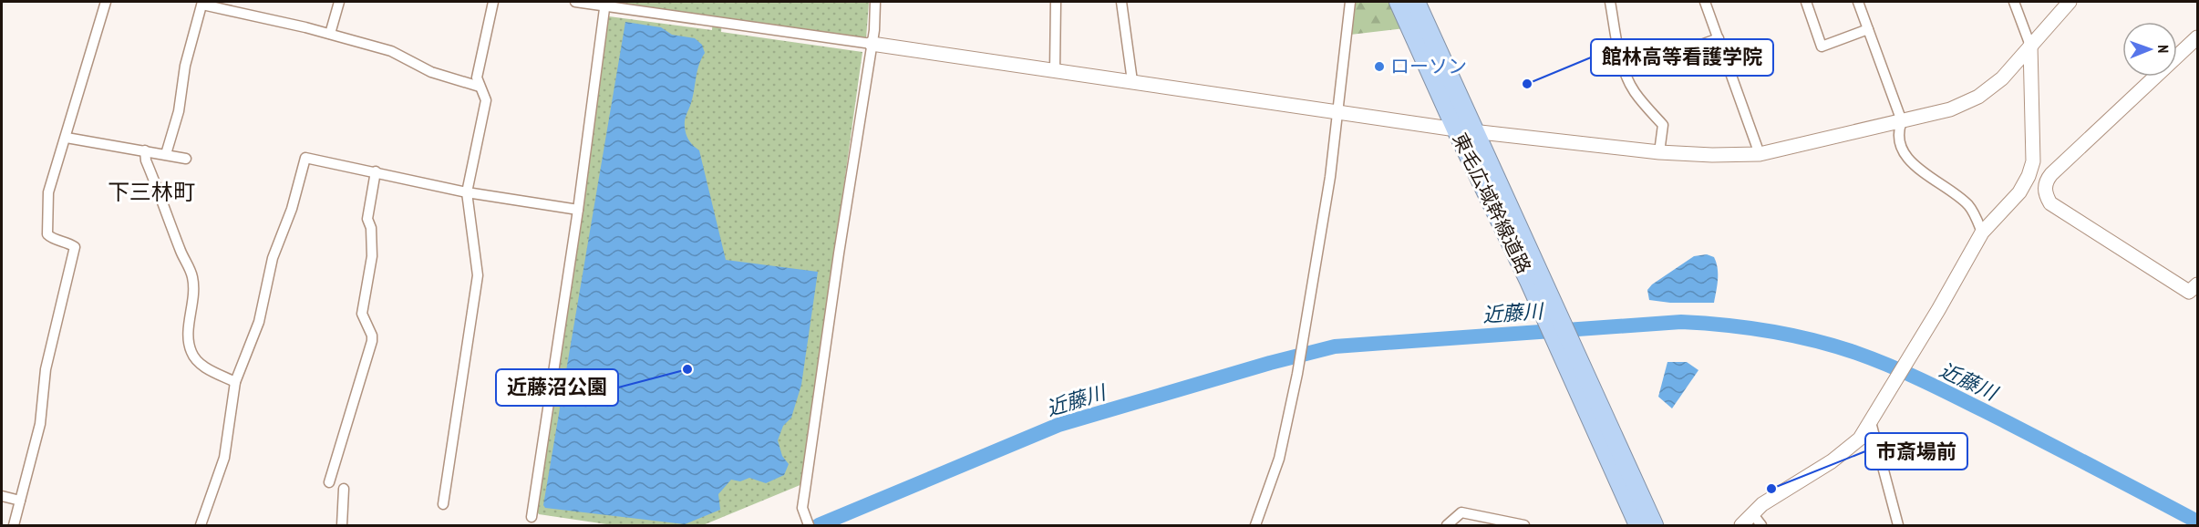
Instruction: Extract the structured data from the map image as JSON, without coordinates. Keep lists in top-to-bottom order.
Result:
{
  "streets": {
    "highway": ["東毛広域幹線道路"]
  },
  "districts": ["下三林町"],
  "water": ["近藤川"],
  "places": [
    "ローソン",
    "館林高等看護学院",
    "近藤沼公園",
    "市斎場前"
  ],
  "north": "right"
}
